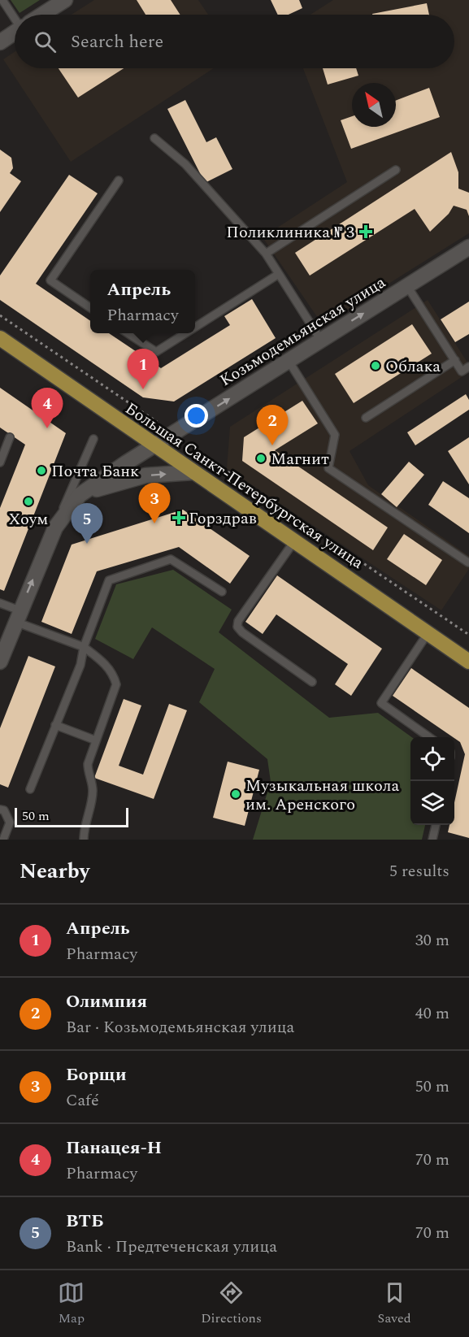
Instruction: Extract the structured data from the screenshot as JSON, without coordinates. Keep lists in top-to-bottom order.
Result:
{
  "streets": {
    "main road": ["Большая Санкт-Петербургская улица"],
    "street": ["Козьмодемьянская улица"]
  },
  "crossings": [
    ["Козьмодемьянская улица", "Большая Санкт-Петербургская улица"]
  ],
  "one_way": ["Козьмодемьянская улица"],
  "places": {
    "health": ["Поликлиника № 3", "Горздрав"],
    "other": [
      "Облака",
      "Магнит",
      "Почта Банк",
      "Хоум",
      "Музыкальная школа им. Аренского"
    ]
  },
  "scale_bar": "50 m",
  "north": "top left",
  "page": {
    "search": "Search here",
    "popup": ["Апрель", "Pharmacy"],
    "pins": [
      "1",
      "4",
      "2",
      "3",
      "5"
    ],
    "scale": "50 m",
    "heading": ["Nearby", "5 results"],
    "list": [
      {
        "mark": "1",
        "name": "Апрель",
        "note": "Pharmacy",
        "value": "30 m"
      },
      {
        "mark": "2",
        "name": "Олимпия",
        "note": "Bar · Козьмодемьянская улица",
        "value": "40 m"
      },
      {
        "mark": "3",
        "name": "Борщи",
        "note": "Café",
        "value": "50 m"
      },
      {
        "mark": "4",
        "name": "Панацея-Н",
        "note": "Pharmacy",
        "value": "70 m"
      },
      {
        "mark": "5",
        "name": "ВТБ",
        "note": "Bank · Предтеченская улица",
        "value": "70 m"
      }
    ],
    "nav": ["Map", "Directions", "Saved"]
  }
}
